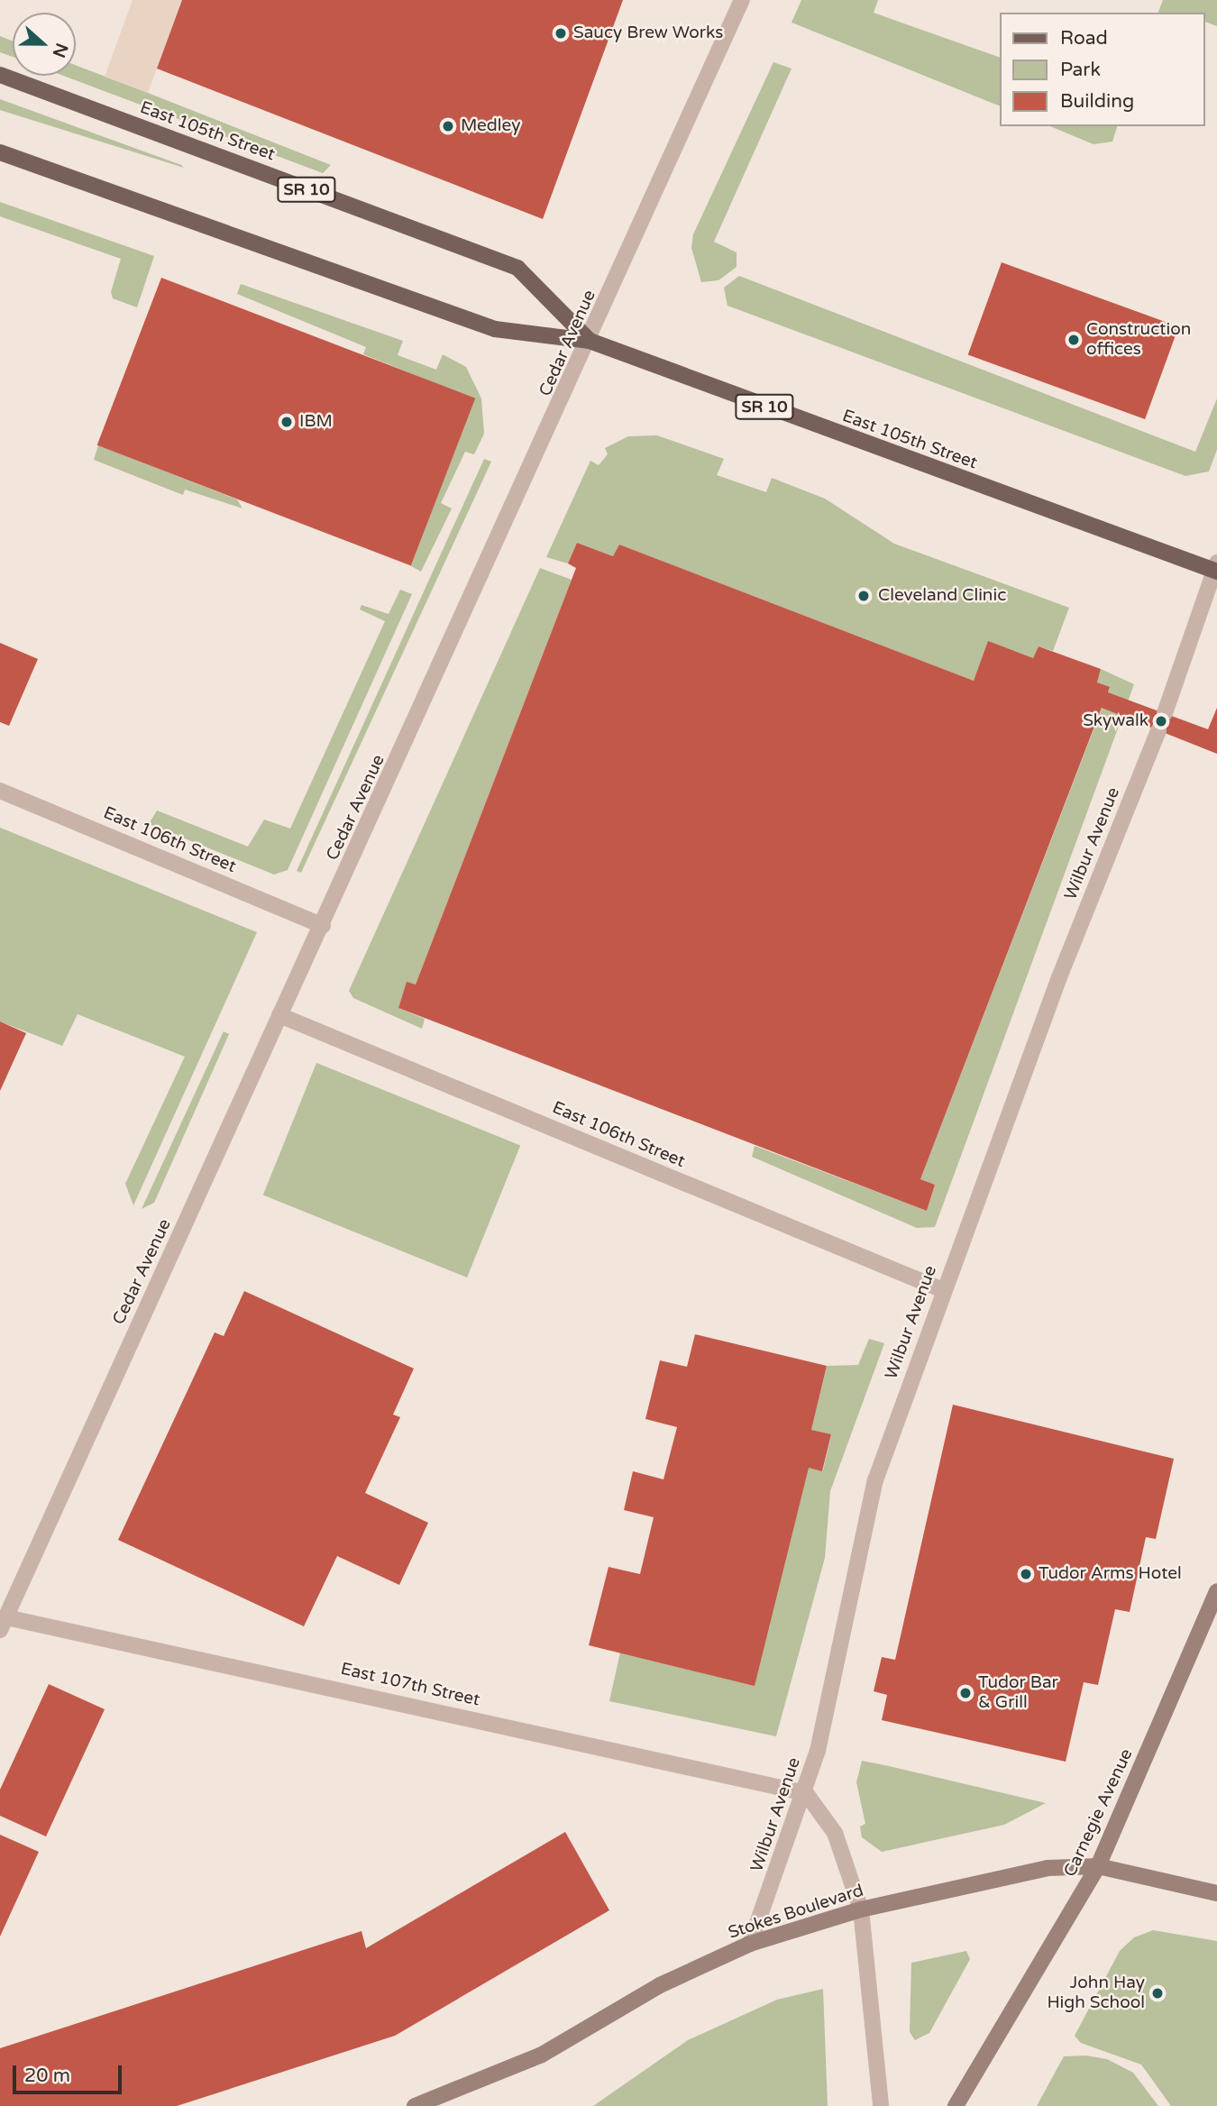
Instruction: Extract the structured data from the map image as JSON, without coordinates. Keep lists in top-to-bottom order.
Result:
{
  "streets": {
    "main road": [
      "East 105th Street",
      "SR 10",
      "Carnegie Avenue",
      "Stokes Boulevard"
    ],
    "street": [
      "Cedar Avenue",
      "East 106th Street",
      "Wilbur Avenue",
      "East 107th Street"
    ]
  },
  "crossings": [
    ["East 105th Street", "Cedar Avenue"],
    ["Cedar Avenue", "East 106th Street"],
    ["Cedar Avenue", "East 107th Street"],
    ["East 106th Street", "Wilbur Avenue"],
    ["Wilbur Avenue", "East 107th Street"],
    ["Wilbur Avenue", "Stokes Boulevard"],
    ["Carnegie Avenue", "Stokes Boulevard"]
  ],
  "places": [
    "Saucy Brew Works",
    "Medley",
    "Construction offices",
    "IBM",
    "Cleveland Clinic",
    "Skywalk",
    "Tudor Arms Hotel",
    "Tudor Bar & Grill",
    "John Hay High School"
  ],
  "legend": ["Road", "Park", "Building"],
  "scale_bar": "20 m",
  "north": "right"
}
